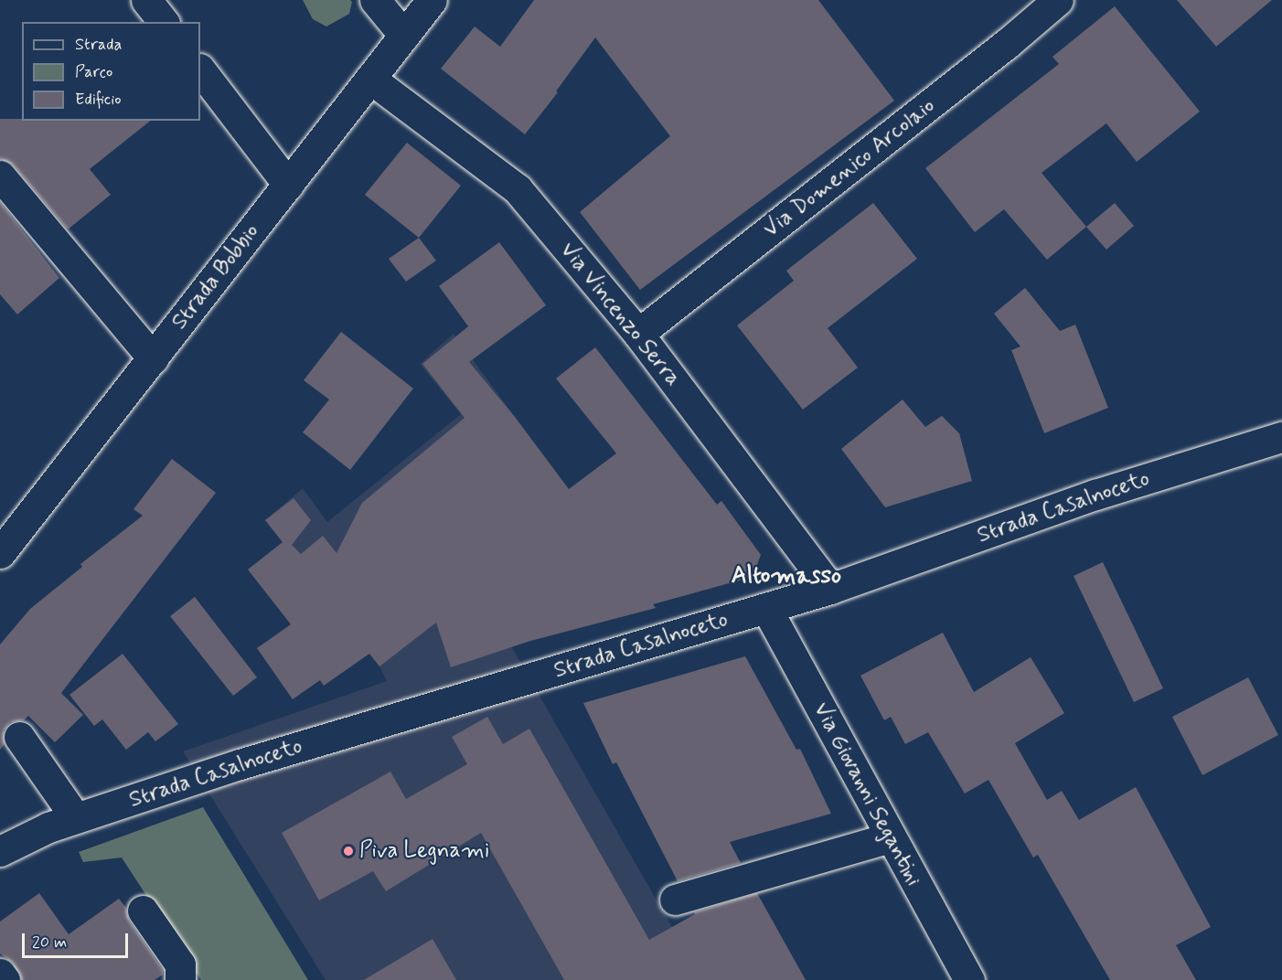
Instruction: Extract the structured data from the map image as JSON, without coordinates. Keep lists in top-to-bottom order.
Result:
{
  "streets": {
    "street": [
      "Via Domenico Arcolaio",
      "Strada Bobbio",
      "Via Vincenzo Serra",
      "Strada Casalnoceto",
      "Via Giovanni Segantini"
    ]
  },
  "crossings": [
    ["Via Domenico Arcolaio", "Via Vincenzo Serra"],
    ["Strada Bobbio", "Via Vincenzo Serra"],
    ["Via Vincenzo Serra", "Strada Casalnoceto"],
    ["Strada Casalnoceto", "Via Giovanni Segantini"]
  ],
  "districts": ["Altomasso"],
  "places": ["Piva Legnami"],
  "legend": ["Strada", "Parco", "Edificio"],
  "scale_bar": "20 m"
}
